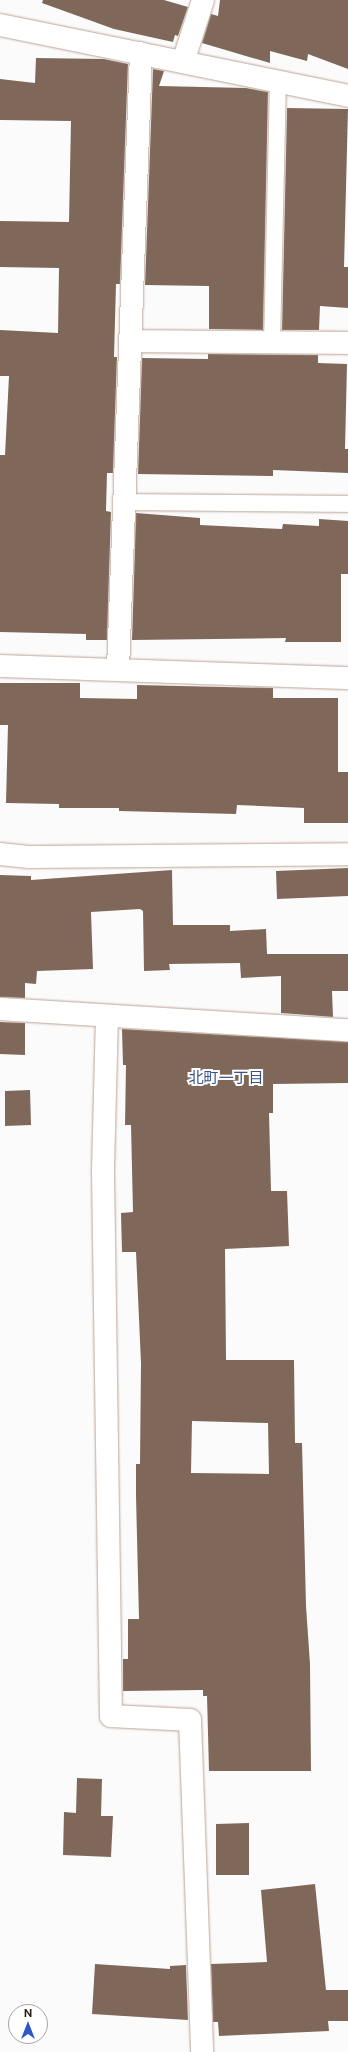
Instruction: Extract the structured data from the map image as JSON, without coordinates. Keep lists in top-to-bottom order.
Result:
{
  "districts": ["北町一丁目"],
  "north": "top"
}
